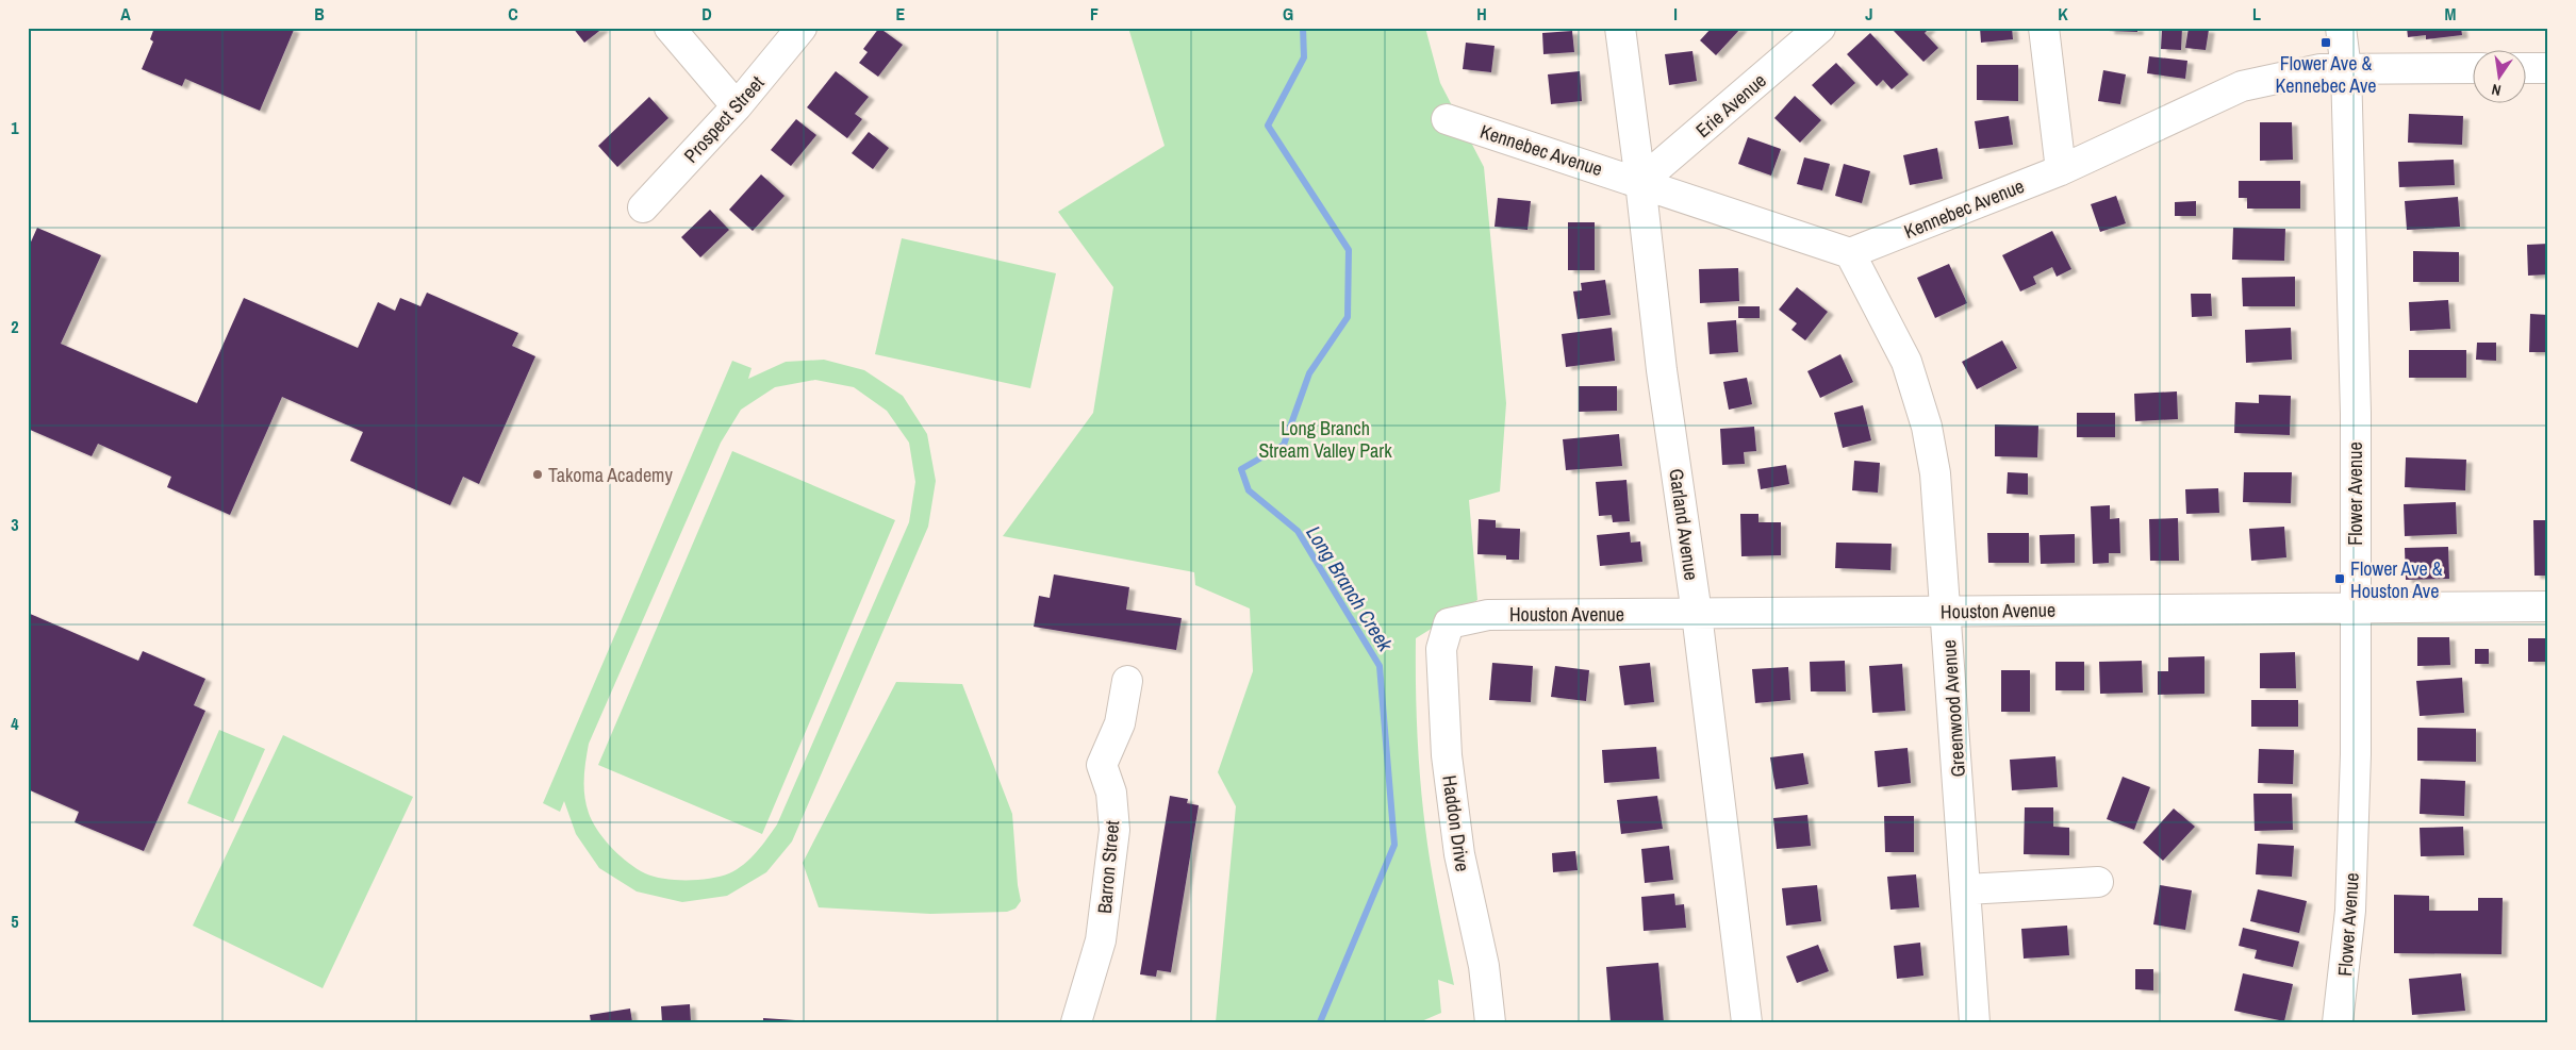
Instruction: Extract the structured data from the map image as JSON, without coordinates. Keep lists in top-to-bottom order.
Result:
{
  "streets": {
    "street": [
      "Erie Avenue",
      "Prospect Street",
      "Kennebec Avenue",
      "Flower Avenue",
      "Garland Avenue",
      "Houston Avenue",
      "Greenwood Avenue",
      "Haddon Drive",
      "Barron Street"
    ]
  },
  "crossings": [
    ["Erie Avenue", "Kennebec Avenue"],
    ["Erie Avenue", "Garland Avenue"],
    ["Kennebec Avenue", "Flower Avenue"],
    ["Kennebec Avenue", "Garland Avenue"],
    ["Kennebec Avenue", "Greenwood Avenue"],
    ["Flower Avenue", "Houston Avenue"],
    ["Garland Avenue", "Houston Avenue"],
    ["Houston Avenue", "Greenwood Avenue"],
    ["Houston Avenue", "Haddon Drive"]
  ],
  "water": ["Long Branch Creek"],
  "parks": ["Long Branch Stream Valley Park"],
  "places": {
    "transit": ["Flower Ave & Kennebec Ave", "Flower Ave & Houston Ave"],
    "other": ["Takoma Academy"]
  },
  "north": "bottom",
  "grid": {
    "columns": [
      "A",
      "B",
      "C",
      "D",
      "E",
      "F",
      "G",
      "H",
      "I",
      "J",
      "K",
      "L",
      "M"
    ],
    "rows": [
      "1",
      "2",
      "3",
      "4",
      "5"
    ]
  }
}
